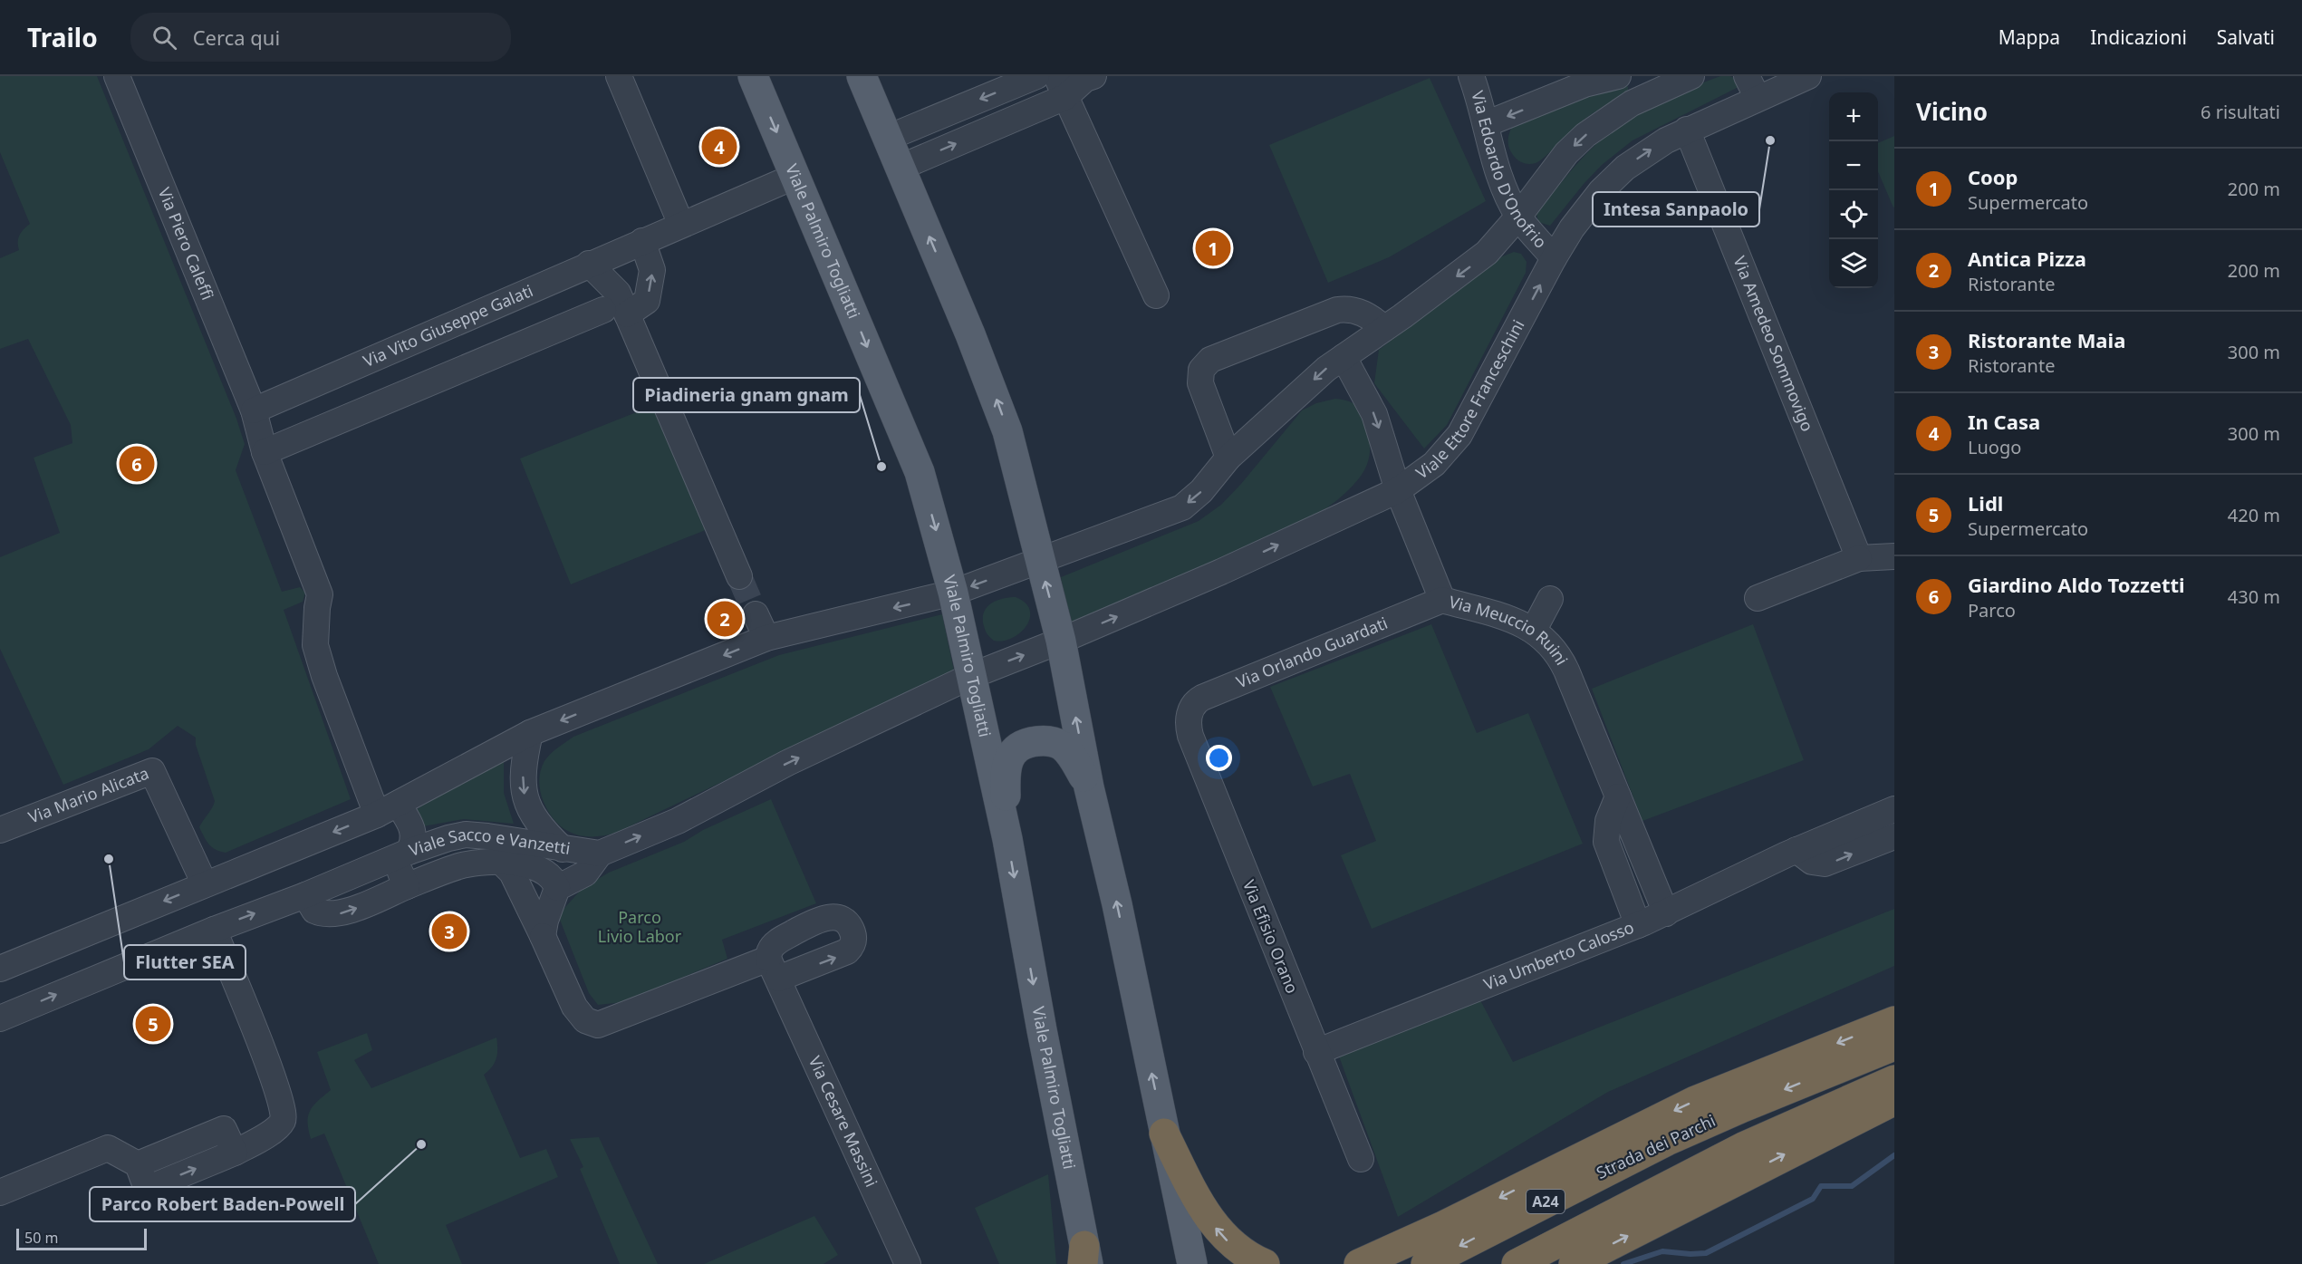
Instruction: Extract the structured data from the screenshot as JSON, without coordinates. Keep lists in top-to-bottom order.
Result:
{
  "streets": {
    "highway": ["Strada dei Parchi", "A24"],
    "main road": ["Viale Palmiro Togliatti"],
    "street": [
      "Via Edoardo D'Onofrio",
      "Via Piero Caleffi",
      "Via Vito Giuseppe Galati",
      "Via Amedeo Sommovigo",
      "Viale Ettore Franceschini",
      "Via Meuccio Ruini",
      "Via Orlando Guardati",
      "Via Mario Alicata",
      "Viale Sacco e Vanzetti",
      "Via Efisio Orano",
      "Via Umberto Calosso",
      "Via Cesare Massini"
    ]
  },
  "crossings": [
    ["Via Edoardo D'Onofrio", "Viale Ettore Franceschini"],
    ["Viale Palmiro Togliatti", "Viale Ettore Franceschini"],
    ["Via Piero Caleffi", "Via Vito Giuseppe Galati"],
    ["Via Amedeo Sommovigo", "Viale Ettore Franceschini"],
    ["Viale Ettore Franceschini", "Via Meuccio Ruini"],
    ["Via Meuccio Ruini", "Via Orlando Guardati"],
    ["Via Meuccio Ruini", "Via Umberto Calosso"],
    ["Via Orlando Guardati", "Via Efisio Orano"],
    ["Viale Sacco e Vanzetti", "Via Cesare Massini"],
    ["Via Efisio Orano", "Via Umberto Calosso"]
  ],
  "parks": ["Parco Livio Labor"],
  "places": [
    "Intesa Sanpaolo",
    "Piadineria gnam gnam",
    "Flutter SEA",
    "Parco Robert Baden-Powell"
  ],
  "scale_bar": "50 m",
  "page": {
    "header": "Trailo",
    "search": "Cerca qui",
    "nav": ["Mappa", "Indicazioni", "Salvati"],
    "heading": ["Vicino", "6 risultati"],
    "map_buttons": ["+", "−"],
    "pins": [
      "4",
      "1",
      "6",
      "2",
      "3",
      "5"
    ],
    "list": [
      {
        "mark": "1",
        "name": "Coop",
        "note": "Supermercato",
        "value": "200 m"
      },
      {
        "mark": "2",
        "name": "Antica Pizza",
        "note": "Ristorante",
        "value": "200 m"
      },
      {
        "mark": "3",
        "name": "Ristorante Maia",
        "note": "Ristorante",
        "value": "300 m"
      },
      {
        "mark": "4",
        "name": "In Casa",
        "note": "Luogo",
        "value": "300 m"
      },
      {
        "mark": "5",
        "name": "Lidl",
        "note": "Supermercato",
        "value": "420 m"
      },
      {
        "mark": "6",
        "name": "Giardino Aldo Tozzetti",
        "note": "Parco",
        "value": "430 m"
      }
    ],
    "scale": "50 m"
  }
}
